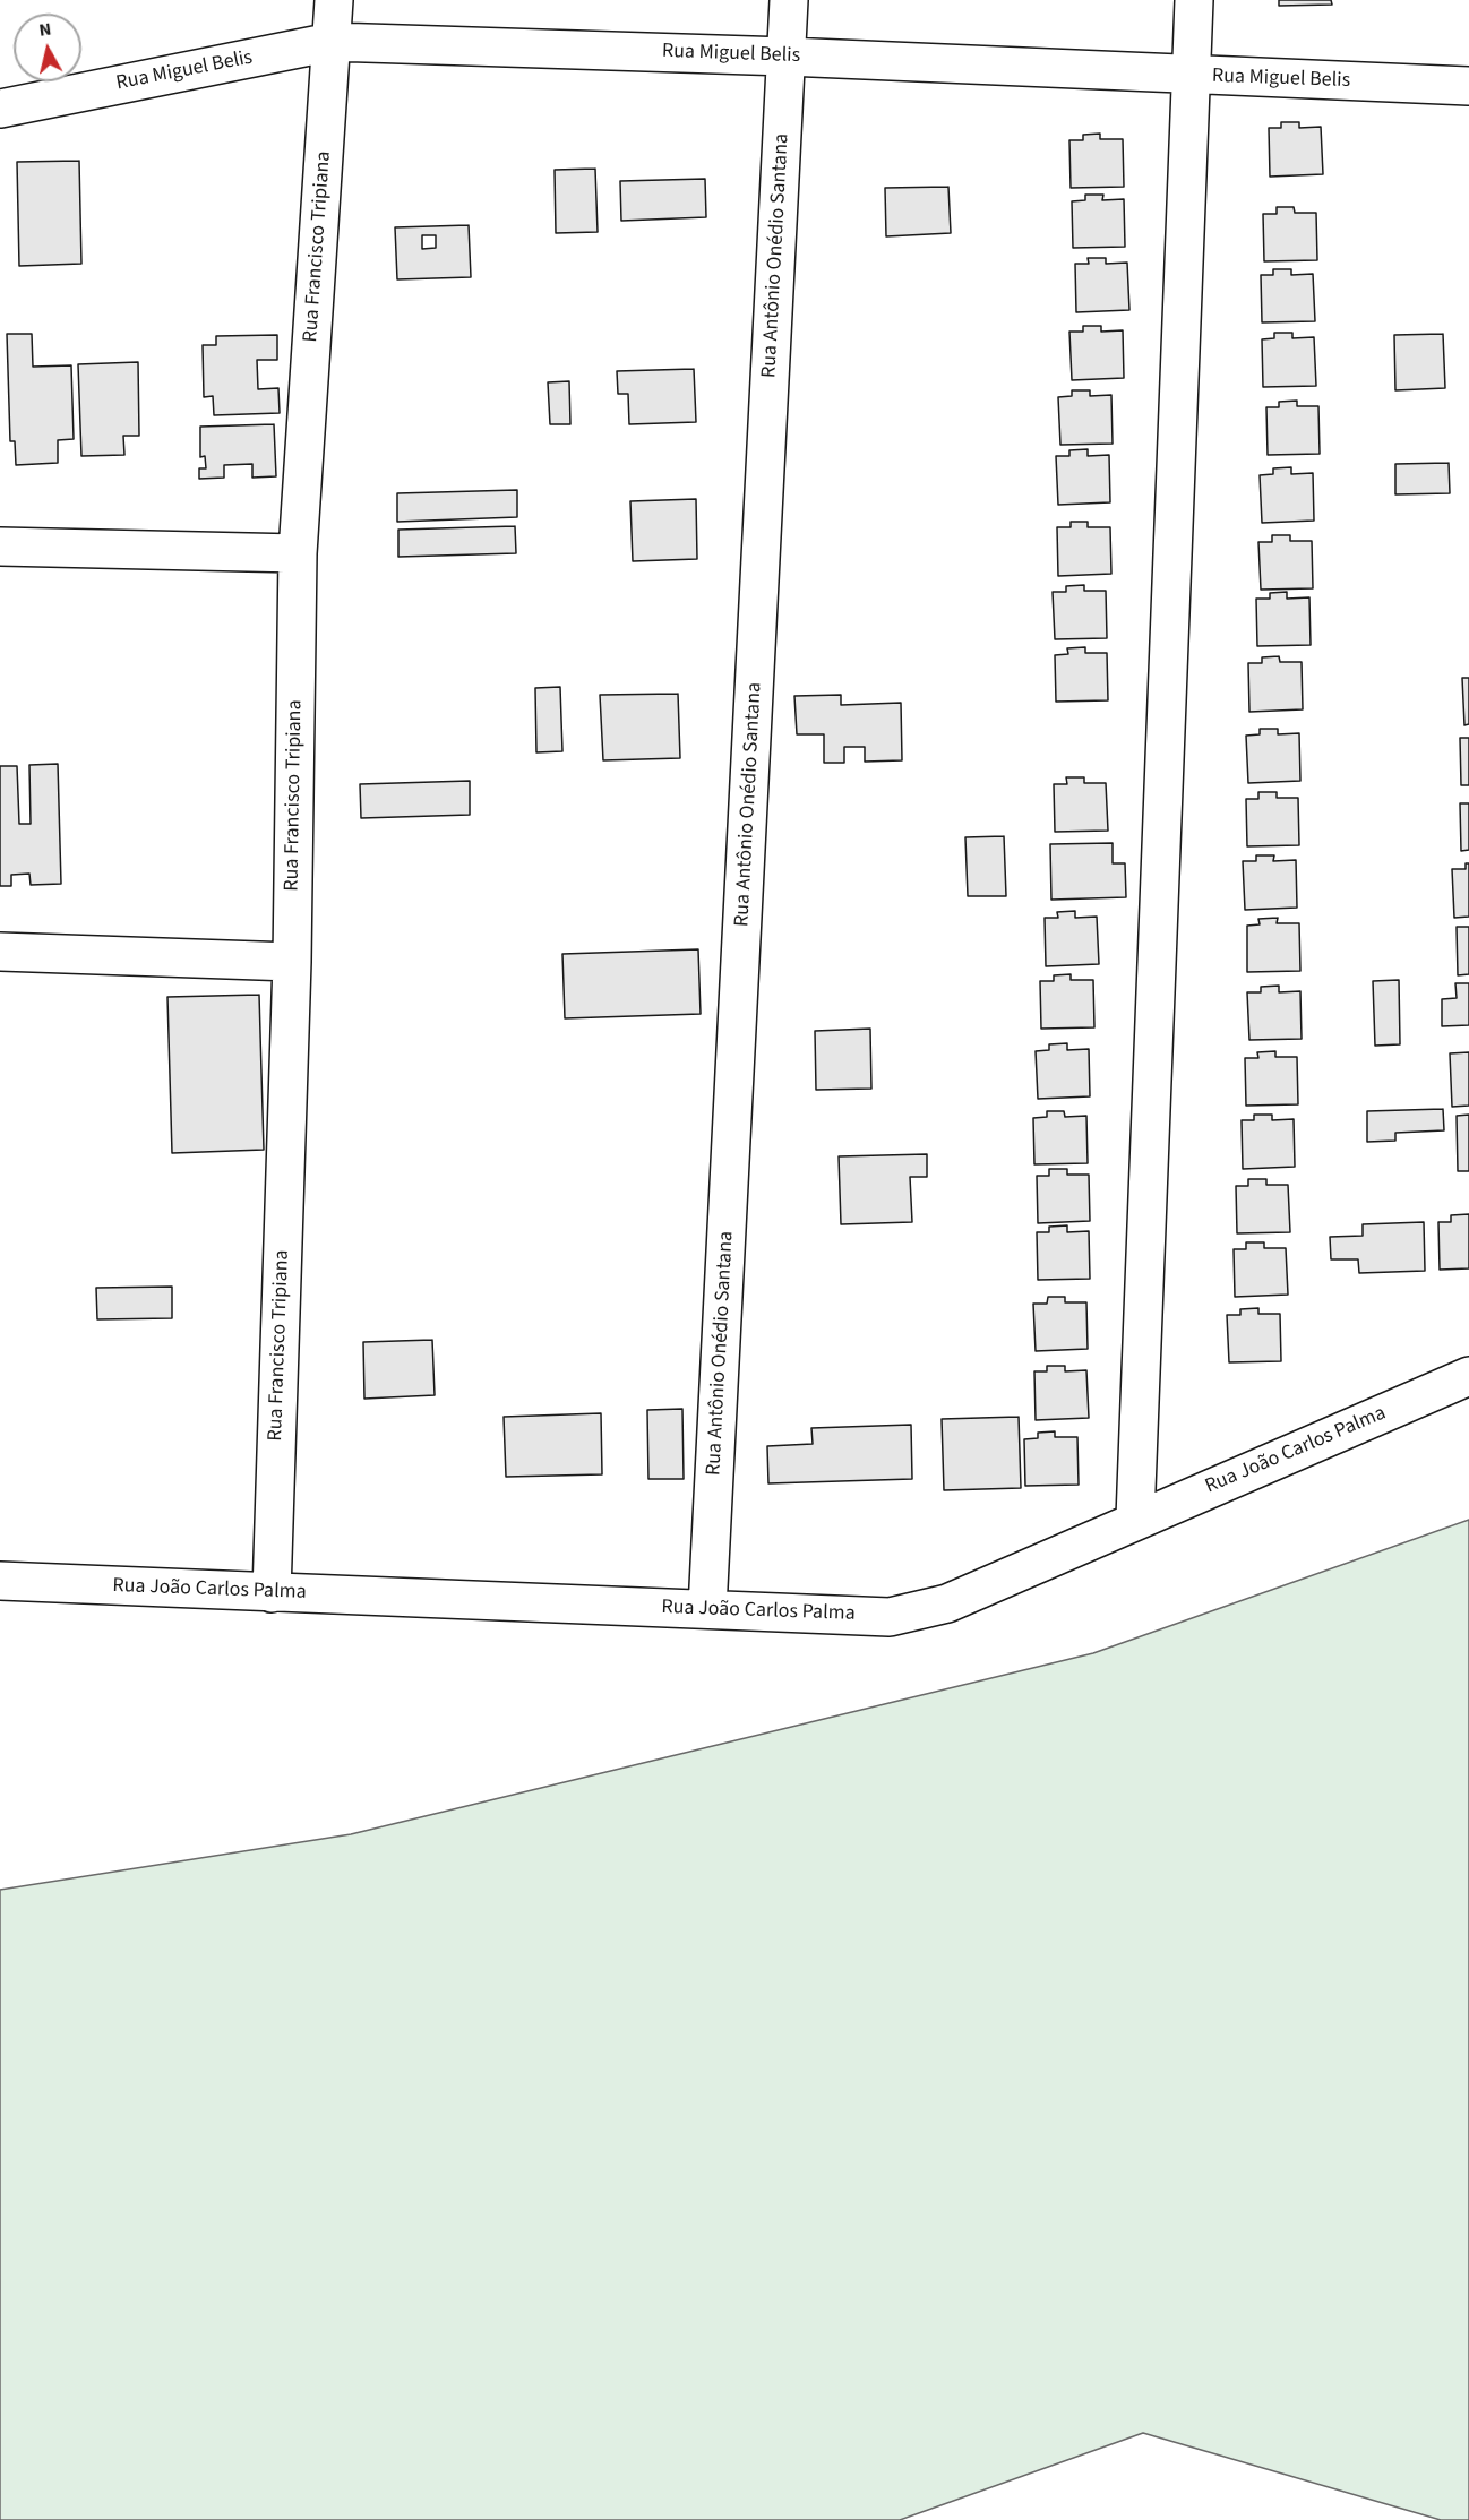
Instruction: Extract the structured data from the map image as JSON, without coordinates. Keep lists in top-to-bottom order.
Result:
{
  "streets": {
    "street": [
      "Rua Miguel Belis",
      "Rua Francisco Tripiana",
      "Rua Antônio Onédio Santana",
      "Rua João Carlos Palma"
    ]
  },
  "crossings": [
    ["Rua Miguel Belis", "Rua Francisco Tripiana"],
    ["Rua Miguel Belis", "Rua Antônio Onédio Santana"],
    ["Rua Francisco Tripiana", "Rua João Carlos Palma"],
    ["Rua Antônio Onédio Santana", "Rua João Carlos Palma"]
  ],
  "north": "top"
}
